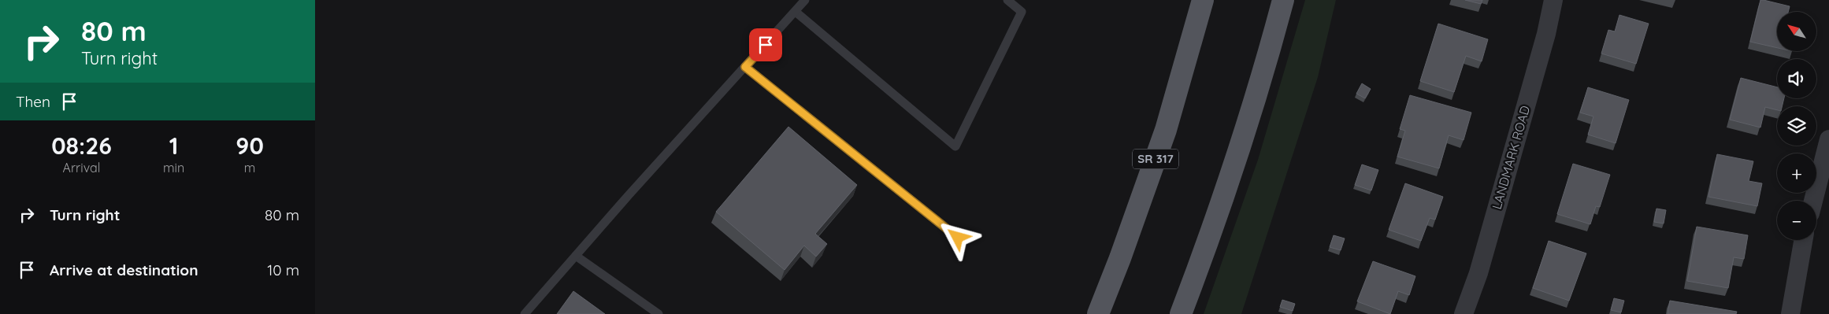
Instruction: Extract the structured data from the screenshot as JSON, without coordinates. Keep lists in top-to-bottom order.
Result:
{
  "streets": {
    "main road": ["SR 317"],
    "street": ["LANDMARK ROAD"]
  },
  "north": "top left",
  "page": {
    "turn": ["80 m", "Turn right"],
    "map_buttons": ["+", "−"],
    "then": "Then",
    "eta": [
      "08:26",
      "Arrival",
      "1",
      "min",
      "90",
      "m"
    ],
    "list": [
      {
        "name": "Turn right",
        "value": "80 m"
      },
      {
        "name": "Arrive at destination",
        "value": "10 m"
      }
    ]
  }
}
